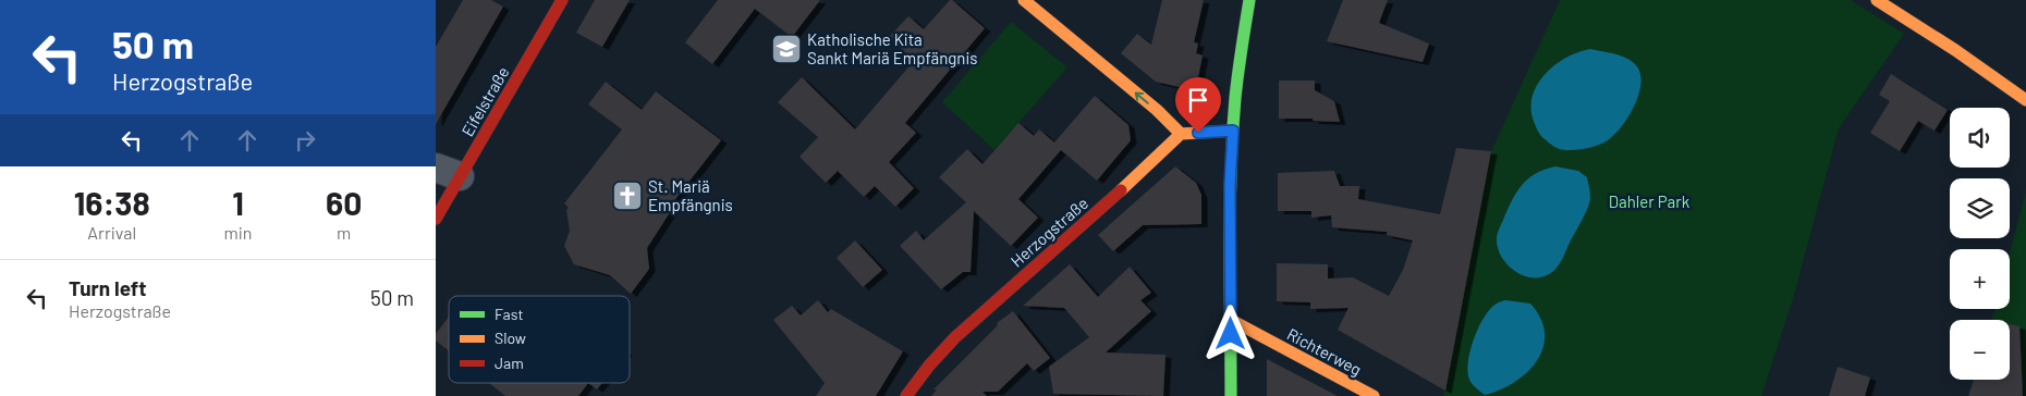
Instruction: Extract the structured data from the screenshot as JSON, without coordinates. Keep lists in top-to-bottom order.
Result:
{
  "streets": {
    "street": ["Eifelstraße", "Herzogstraße", "Richterweg"]
  },
  "parks": ["Dahler Park"],
  "places": {
    "school or university": ["Katholische Kita Sankt Mariä Empfängnis"],
    "church": ["St. Mariä Empfängnis"]
  },
  "legend": ["Fast", "Slow", "Jam"],
  "page": {
    "turn": ["50 m", "Herzogstraße"],
    "map_buttons": ["+", "−"],
    "eta": [
      "16:38",
      "Arrival",
      "1",
      "min",
      "60",
      "m"
    ],
    "list": [
      {
        "name": "Turn left",
        "note": "Herzogstraße",
        "value": "50 m"
      }
    ]
  }
}
